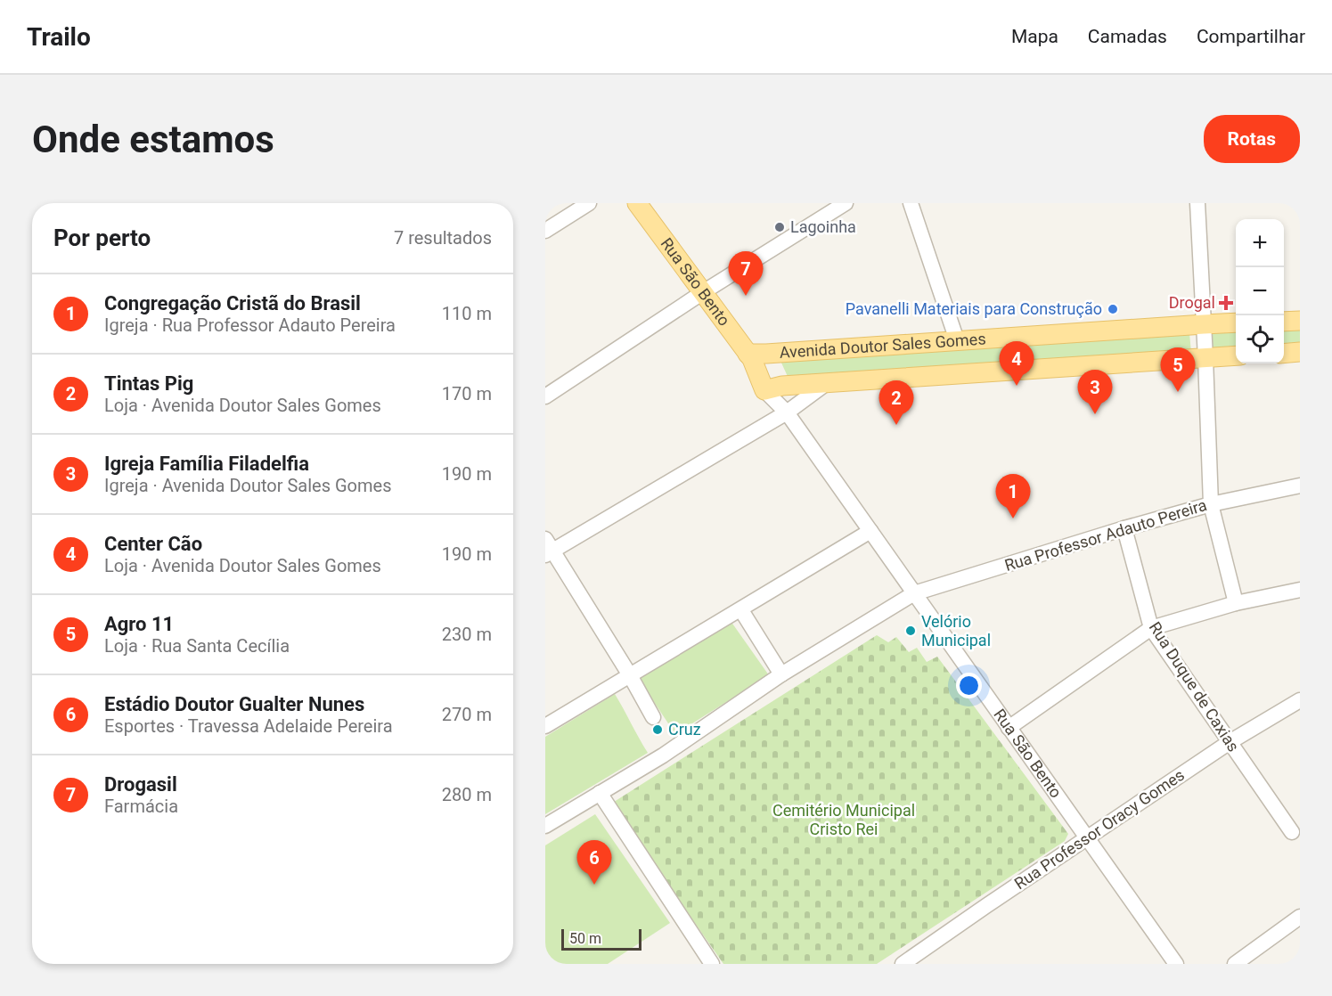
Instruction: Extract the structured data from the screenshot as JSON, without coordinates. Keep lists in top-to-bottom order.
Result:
{
  "streets": {
    "main road": ["Rua São Bento", "Avenida Doutor Sales Gomes"],
    "street": ["Rua Professor Adauto Pereira", "Rua Duque de Caxias", "Rua Professor Oracy Gomes"]
  },
  "crossings": [
    ["Rua São Bento", "Avenida Doutor Sales Gomes"],
    ["Rua São Bento", "Rua Professor Adauto Pereira"],
    ["Rua São Bento", "Rua Professor Oracy Gomes"],
    ["Rua Professor Adauto Pereira", "Rua Duque de Caxias"],
    ["Rua Duque de Caxias", "Rua Professor Oracy Gomes"]
  ],
  "parks": ["Cemitério Municipal Cristo Rei"],
  "places": {
    "other": [
      "Lagoinha",
      "Pavanelli Materiais para Construção",
      "Velório Municipal",
      "Cruz"
    ],
    "health": ["Drogal"]
  },
  "scale_bar": "50 m",
  "page": {
    "header": "Trailo",
    "nav": ["Mapa", "Camadas", "Compartilhar"],
    "buttons": "Rotas",
    "title": "Onde estamos",
    "heading": ["Por perto", "7 resultados"],
    "map_buttons": ["+", "−"],
    "pins": [
      "7",
      "4",
      "5",
      "3",
      "2",
      "1",
      "6"
    ],
    "list": [
      {
        "mark": "1",
        "name": "Congregação Cristã do Brasil",
        "note": "Igreja · Rua Professor Adauto Pereira",
        "value": "110 m"
      },
      {
        "mark": "2",
        "name": "Tintas Pig",
        "note": "Loja · Avenida Doutor Sales Gomes",
        "value": "170 m"
      },
      {
        "mark": "3",
        "name": "Igreja Família Filadelfia",
        "note": "Igreja · Avenida Doutor Sales Gomes",
        "value": "190 m"
      },
      {
        "mark": "4",
        "name": "Center Cão",
        "note": "Loja · Avenida Doutor Sales Gomes",
        "value": "190 m"
      },
      {
        "mark": "5",
        "name": "Agro 11",
        "note": "Loja · Rua Santa Cecília",
        "value": "230 m"
      },
      {
        "mark": "6",
        "name": "Estádio Doutor Gualter Nunes",
        "note": "Esportes · Travessa Adelaide Pereira",
        "value": "270 m"
      },
      {
        "mark": "7",
        "name": "Drogasil",
        "note": "Farmácia",
        "value": "280 m"
      }
    ],
    "scale": "50 m"
  }
}
